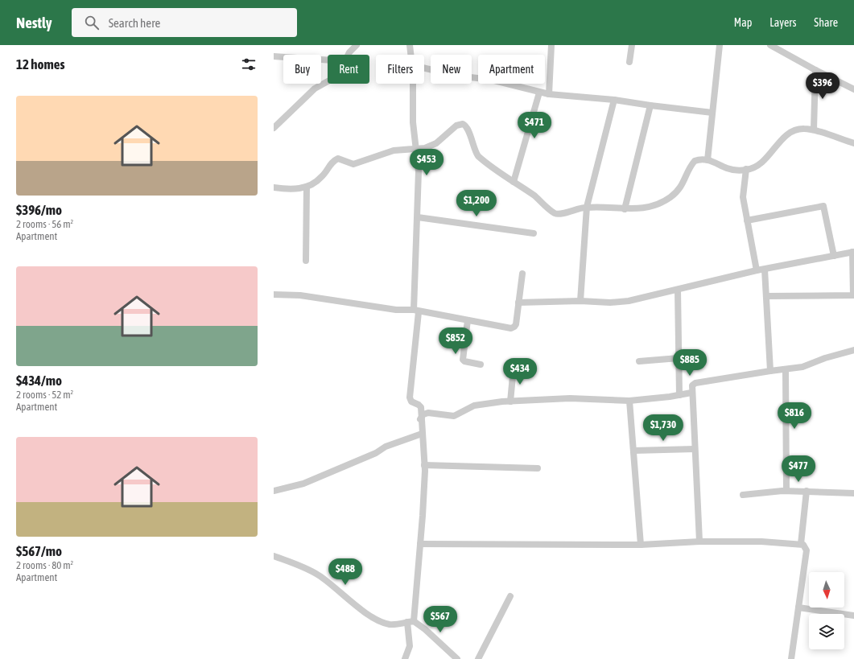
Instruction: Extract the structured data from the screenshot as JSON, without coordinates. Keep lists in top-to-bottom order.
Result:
{
  "north": "bottom",
  "page": {
    "header": "Nestly",
    "search": "Search here",
    "nav": ["Map", "Layers", "Share"],
    "heading": "12 homes",
    "chip": [
      "Buy",
      "Rent",
      "Filters",
      "New",
      "Apartment"
    ],
    "price": [
      "$396",
      "$471",
      "$453",
      "$1,200",
      "$852",
      "$885",
      "$434",
      "$816",
      "$1,730",
      "$477",
      "$488",
      "$567"
    ],
    "list": [
      {
        "name": "$396/mo",
        "note": "2 rooms · 56 m² · Apartment"
      },
      {
        "name": "$434/mo",
        "note": "2 rooms · 52 m² · Apartment"
      },
      {
        "name": "$567/mo",
        "note": "2 rooms · 80 m² · Apartment"
      }
    ]
  }
}
